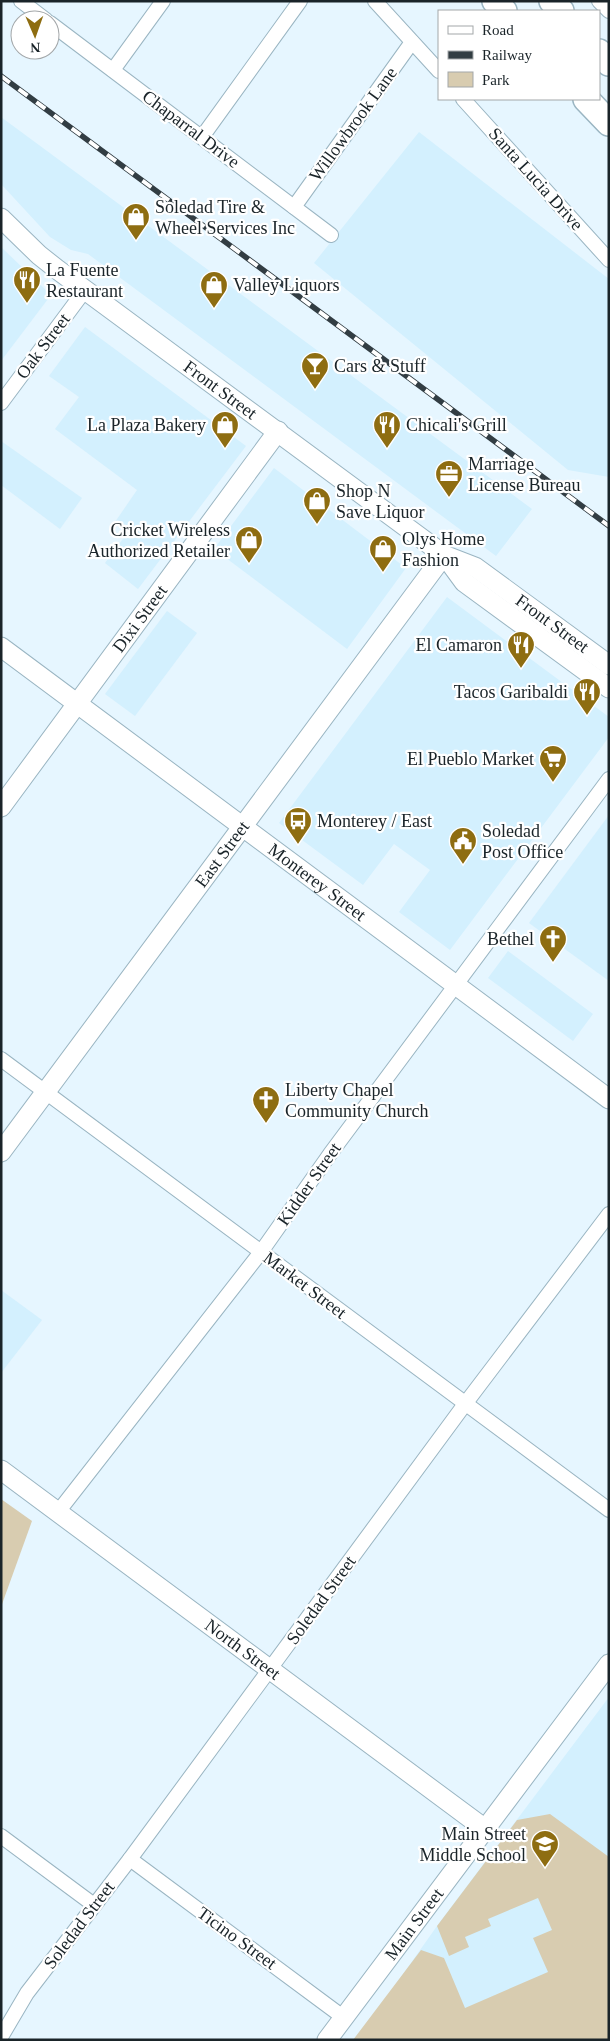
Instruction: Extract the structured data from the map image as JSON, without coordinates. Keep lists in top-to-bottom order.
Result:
{
  "streets": {
    "street": [
      "Willowbrook Lane",
      "Chaparral Drive",
      "Santa Lucia Drive",
      "Oak Street",
      "Front Street",
      "Dixi Street",
      "East Street",
      "Monterey Street",
      "Kidder Street",
      "Market Street",
      "Soledad Street",
      "North Street",
      "Main Street",
      "Ticino Street"
    ]
  },
  "crossings": [
    ["Willowbrook Lane", "Chaparral Drive"],
    ["Oak Street", "Front Street"],
    ["Front Street", "Dixi Street"],
    ["Front Street", "East Street"],
    ["Dixi Street", "Monterey Street"],
    ["East Street", "Monterey Street"],
    ["East Street", "Market Street"],
    ["Monterey Street", "Kidder Street"],
    ["Kidder Street", "Market Street"],
    ["Kidder Street", "North Street"],
    ["Market Street", "Soledad Street"],
    ["Soledad Street", "North Street"],
    ["Soledad Street", "Ticino Street"],
    ["North Street", "Main Street"],
    ["Main Street", "Ticino Street"]
  ],
  "places": {
    "shop": [
      "Soledad Tire & Wheel Services Inc",
      "Valley Liquors",
      "La Plaza Bakery",
      "Shop N Save Liquor",
      "Cricket Wireless Authorized Retailer",
      "Olys Home Fashion"
    ],
    "restaurant": [
      "La Fuente Restaurant",
      "Chicali's Grill",
      "El Camaron",
      "Tacos Garibaldi"
    ],
    "bar": ["Cars & Stuff"],
    "office": ["Marriage License Bureau"],
    "supermarket": ["El Pueblo Market"],
    "bus stop": ["Monterey / East"],
    "public building": ["Soledad Post Office"],
    "church": ["Bethel", "Liberty Chapel Community Church"],
    "school or university": ["Main Street Middle School"]
  },
  "legend": ["Road", "Railway", "Park"],
  "north": "bottom"
}
